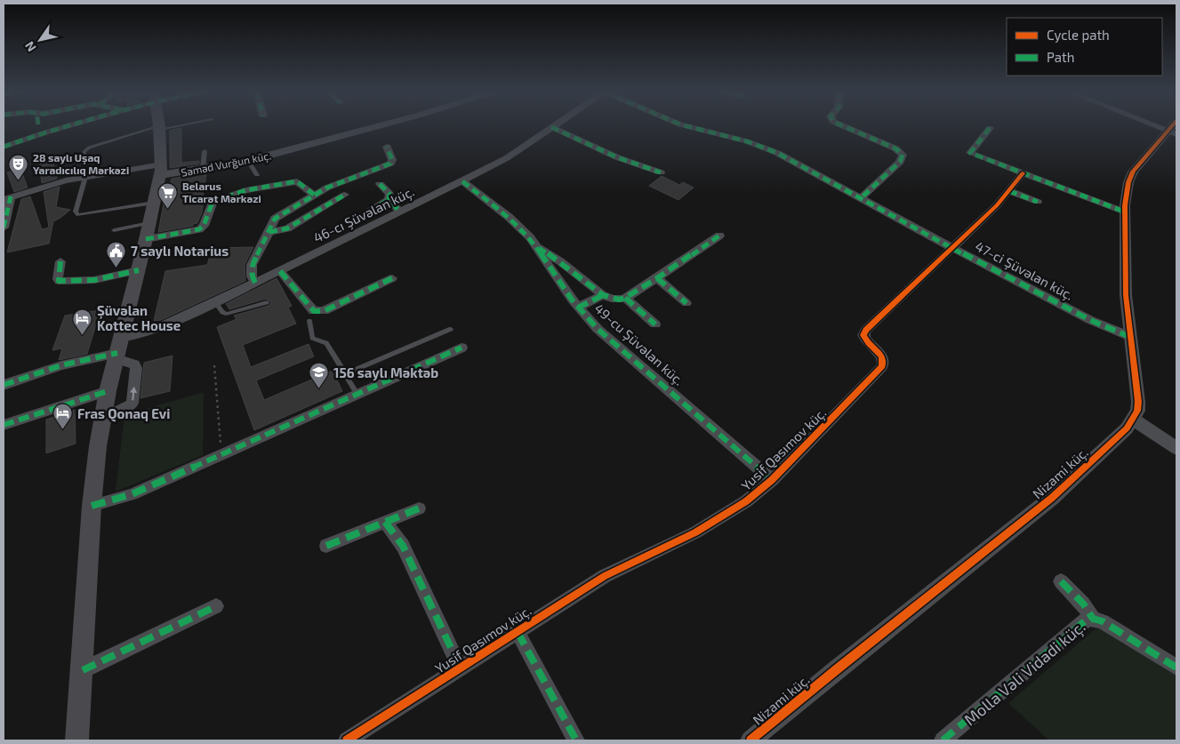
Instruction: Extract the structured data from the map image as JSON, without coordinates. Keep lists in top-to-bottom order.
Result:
{
  "streets": {
    "street": [
      "Səməd Vurğun küç.",
      "46-cı Şüvəlan küç.",
      "47-ci Şüvəlan küç.",
      "49-cu Şüvəlan küç.",
      "Yusif Qasımov küç.",
      "Nizami küç.",
      "Molla Vəli Vidadi küç."
    ]
  },
  "crossings": [
    ["46-cı Şüvəlan küç.", "49-cu Şüvəlan küç."],
    ["47-ci Şüvəlan küç.", "Yusif Qasımov küç."],
    ["47-ci Şüvəlan küç.", "Nizami küç."],
    ["49-cu Şüvəlan küç.", "Yusif Qasımov küç."]
  ],
  "places": {
    "theatre": ["28 saylı Uşaq Yaradıcılıq Mərkəzi"],
    "supermarket": ["Belarus Ticarət Mərkəzi"],
    "public building": ["7 saylı Notarius"],
    "hotel": ["Şüvəlan Kottec House", "Fras Qonaq Evi"],
    "school or university": ["156 saylı Məktəb"]
  },
  "legend": ["Cycle path", "Path"],
  "north": "bottom left"
}
